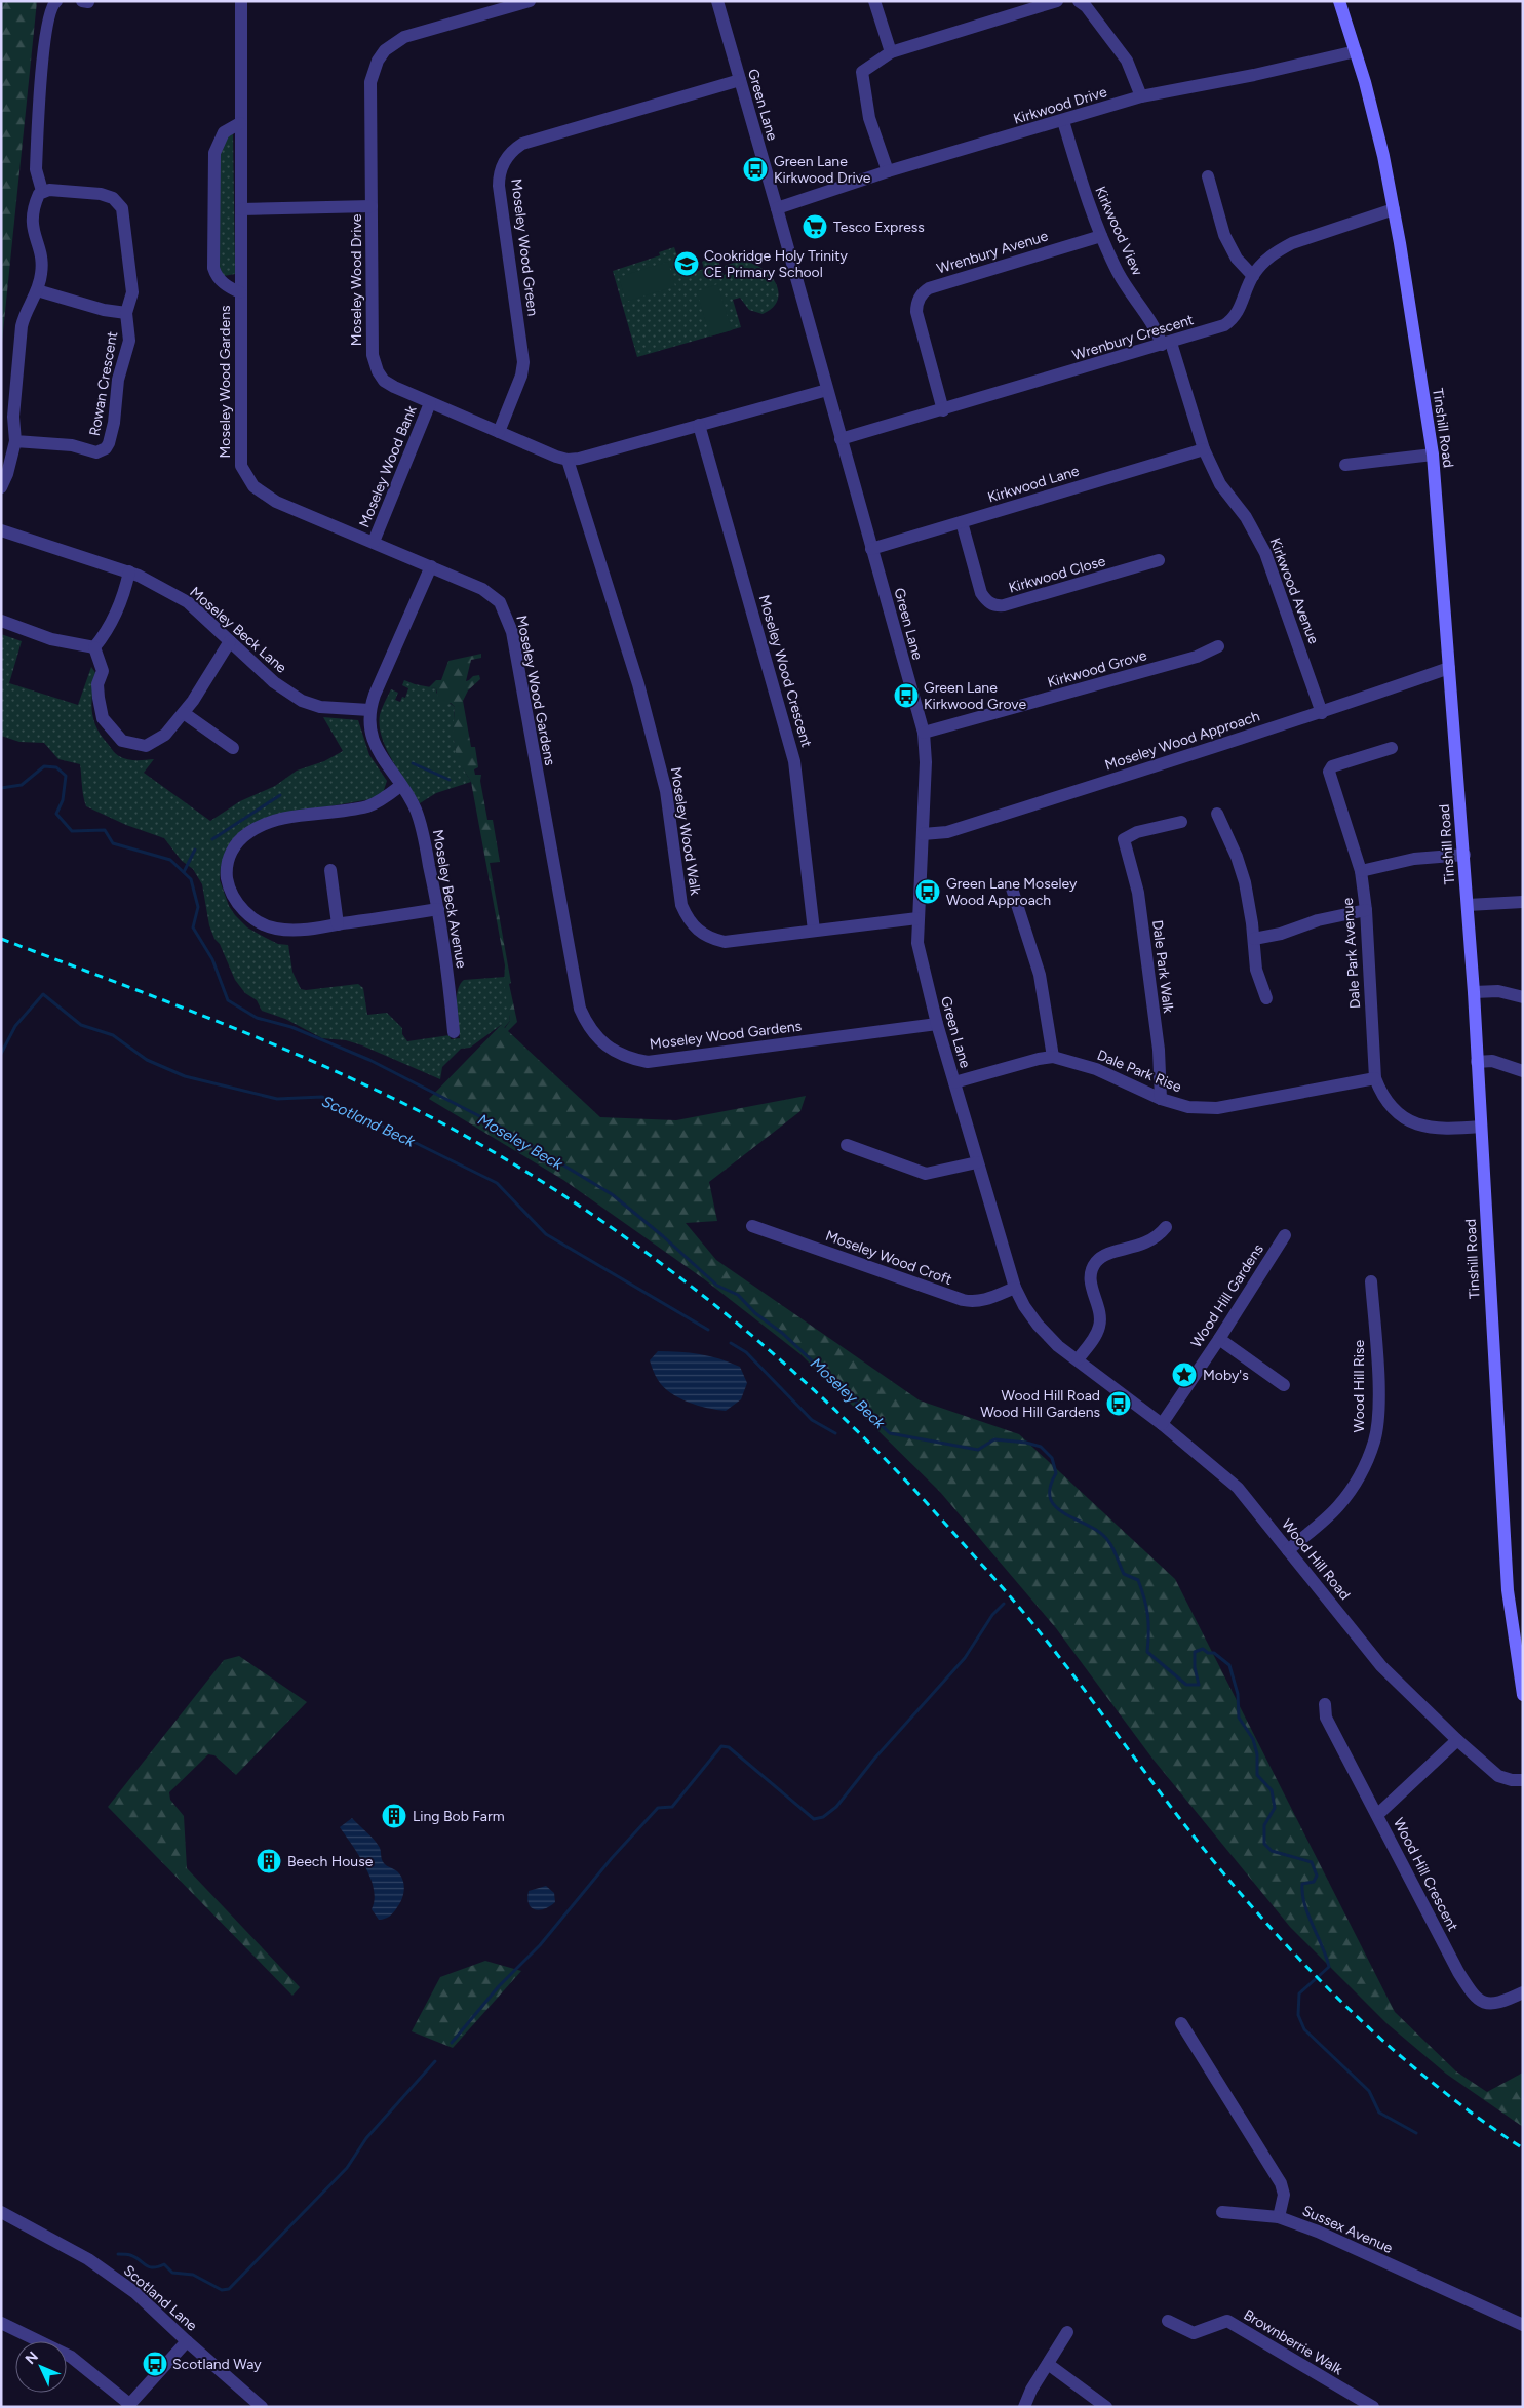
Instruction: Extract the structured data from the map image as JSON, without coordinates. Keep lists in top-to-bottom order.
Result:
{
  "streets": {
    "street": [
      "Green Lane",
      "Kirkwood Drive",
      "Kirkwood View",
      "Moseley Wood Green",
      "Wrenbury Avenue",
      "Moseley Wood Drive",
      "Wrenbury Crescent",
      "Moseley Wood Gardens",
      "Rowan Crescent",
      "Tinshill Road",
      "Moseley Wood Bank",
      "Kirkwood Lane",
      "Kirkwood Close",
      "Kirkwood Avenue",
      "Moseley Beck Lane",
      "Kirkwood Grove",
      "Moseley Wood Crescent",
      "Moseley Wood Approach",
      "Moseley Wood Walk",
      "Moseley Beck Avenue",
      "Dale Park Avenue",
      "Dale Park Walk",
      "Dale Park Rise",
      "Moseley Wood Croft",
      "Wood Hill Gardens",
      "Wood Hill Rise",
      "Wood Hill Road",
      "Wood Hill Crescent",
      "Sussex Avenue",
      "Scotland Lane",
      "Brownberrie Walk"
    ]
  },
  "crossings": [
    ["Green Lane", "Kirkwood Drive"],
    ["Green Lane", "Moseley Wood Green"],
    ["Green Lane", "Wrenbury Crescent"],
    ["Green Lane", "Moseley Wood Gardens"],
    ["Green Lane", "Kirkwood Lane"],
    ["Green Lane", "Kirkwood Grove"],
    ["Green Lane", "Moseley Wood Approach"],
    ["Green Lane", "Moseley Wood Walk"],
    ["Green Lane", "Dale Park Rise"],
    ["Green Lane", "Moseley Wood Croft"],
    ["Green Lane", "Wood Hill Road"],
    ["Kirkwood Drive", "Kirkwood View"],
    ["Kirkwood Drive", "Tinshill Road"],
    ["Kirkwood View", "Wrenbury Avenue"],
    ["Kirkwood View", "Wrenbury Crescent"],
    ["Kirkwood View", "Kirkwood Avenue"],
    ["Moseley Wood Green", "Moseley Wood Drive"],
    ["Wrenbury Avenue", "Wrenbury Crescent"],
    ["Moseley Wood Drive", "Moseley Wood Bank"],
    ["Moseley Wood Drive", "Moseley Wood Walk"],
    ["Wrenbury Crescent", "Tinshill Road"],
    ["Wrenbury Crescent", "Kirkwood Avenue"],
    ["Moseley Wood Gardens", "Moseley Wood Bank"],
    ["Moseley Wood Gardens", "Moseley Beck Avenue"],
    ["Tinshill Road", "Moseley Wood Approach"],
    ["Tinshill Road", "Dale Park Avenue"],
    ["Kirkwood Lane", "Kirkwood Close"],
    ["Kirkwood Lane", "Kirkwood Avenue"],
    ["Kirkwood Avenue", "Moseley Wood Approach"],
    ["Moseley Beck Lane", "Moseley Beck Avenue"],
    ["Moseley Wood Crescent", "Moseley Wood Walk"],
    ["Dale Park Avenue", "Dale Park Rise"],
    ["Dale Park Walk", "Dale Park Rise"],
    ["Wood Hill Gardens", "Wood Hill Road"],
    ["Wood Hill Rise", "Wood Hill Road"],
    ["Wood Hill Road", "Wood Hill Crescent"]
  ],
  "water": ["Scotland Beck", "Moseley Beck"],
  "places": {
    "bus stop": [
      "Green Lane Kirkwood Drive",
      "Green Lane Kirkwood Grove",
      "Green Lane Moseley Wood Approach",
      "Wood Hill Road Wood Hill Gardens",
      "Scotland Way"
    ],
    "supermarket": ["Tesco Express"],
    "school or university": ["Cookridge Holy Trinity CE Primary School"],
    "place": ["Moby's"],
    "building": ["Ling Bob Farm", "Beech House"]
  },
  "north": "top left"
}
